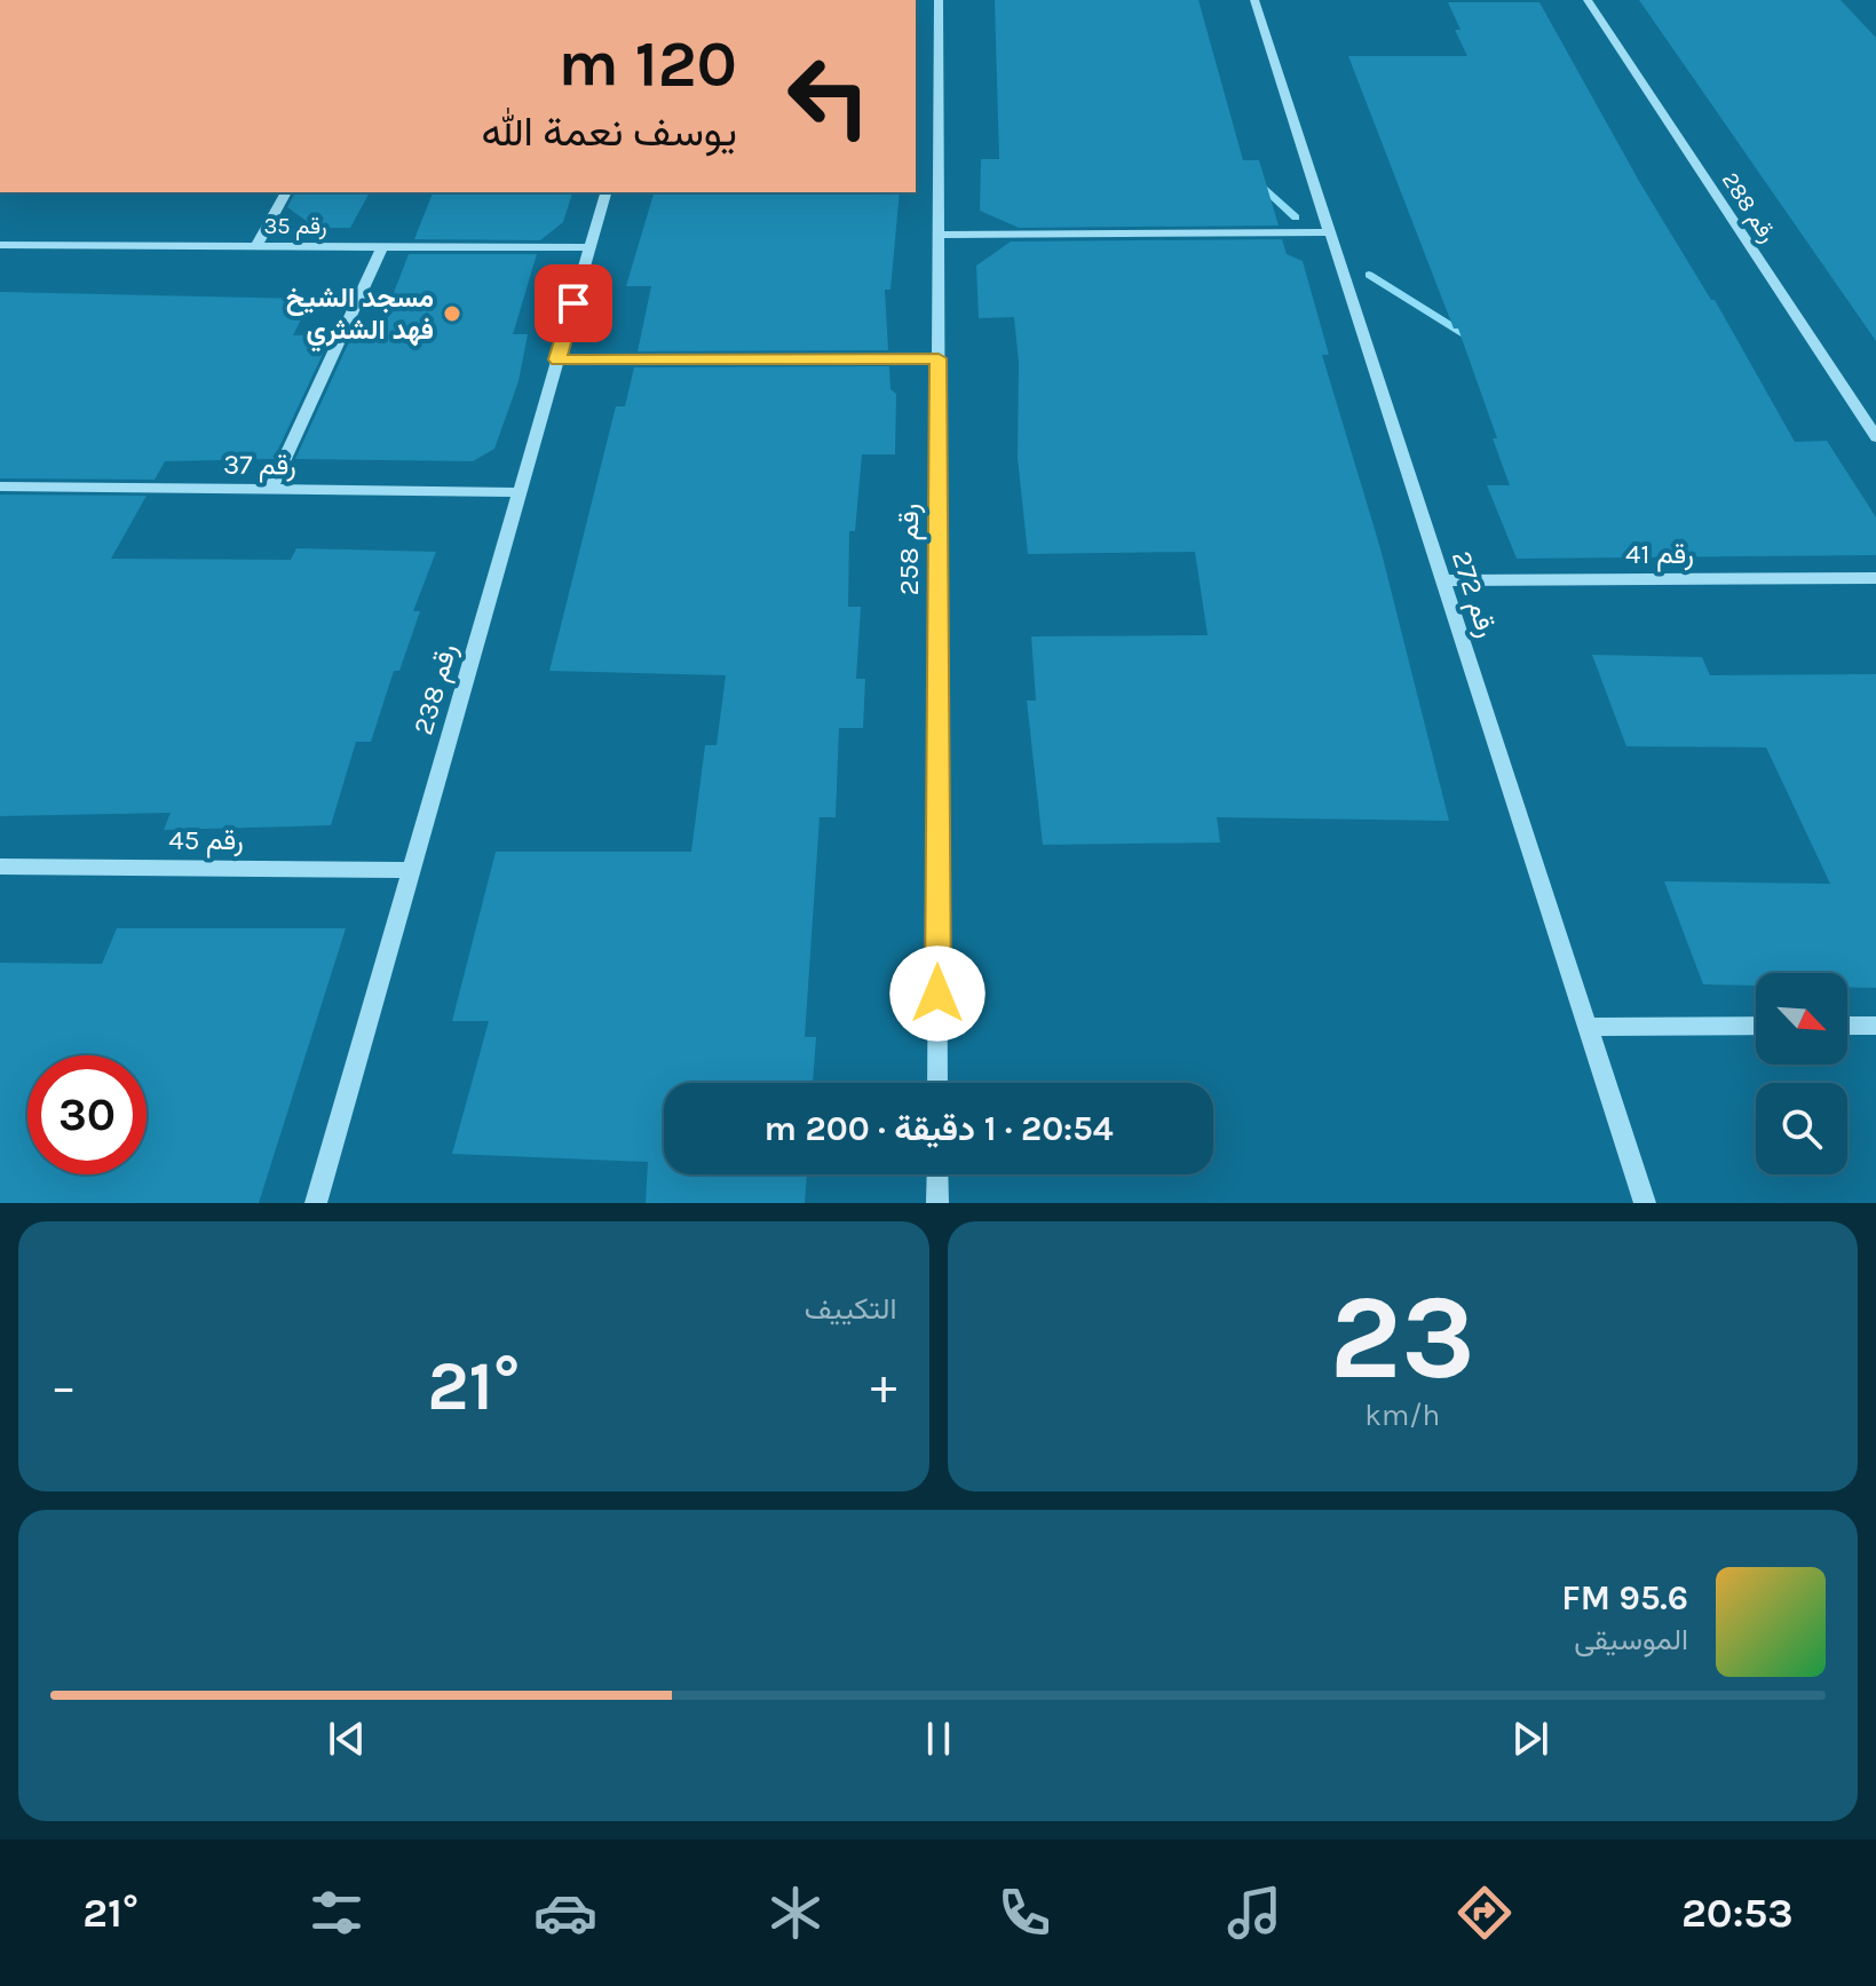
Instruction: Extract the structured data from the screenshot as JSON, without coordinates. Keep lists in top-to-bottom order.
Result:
{
  "streets": {
    "street": [
      "رقم 288",
      "رقم 35",
      "رقم 37",
      "رقم 258",
      "رقم 41",
      "رقم 272",
      "رقم 238",
      "رقم 45"
    ]
  },
  "crossings": [
    ["رقم 35", "رقم 238"],
    ["رقم 37", "رقم 238"],
    ["رقم 41", "رقم 272"],
    ["رقم 238", "رقم 45"]
  ],
  "places": ["مسجد الشيخ فهد الشثري"],
  "north": "bottom right",
  "page": {
    "turn": ["120 m", "يوسف نعمة الله"],
    "limit": "30",
    "trip": "20:54 · 1 دقيقة · 200 m",
    "tile": [
      ["23", "km/h"],
      "التكييف"
    ],
    "heat": ["−", "21°", "+"],
    "song": ["95.6 FM", "الموسيقى"],
    "tabs": ["20:53", "21°"]
  }
}
